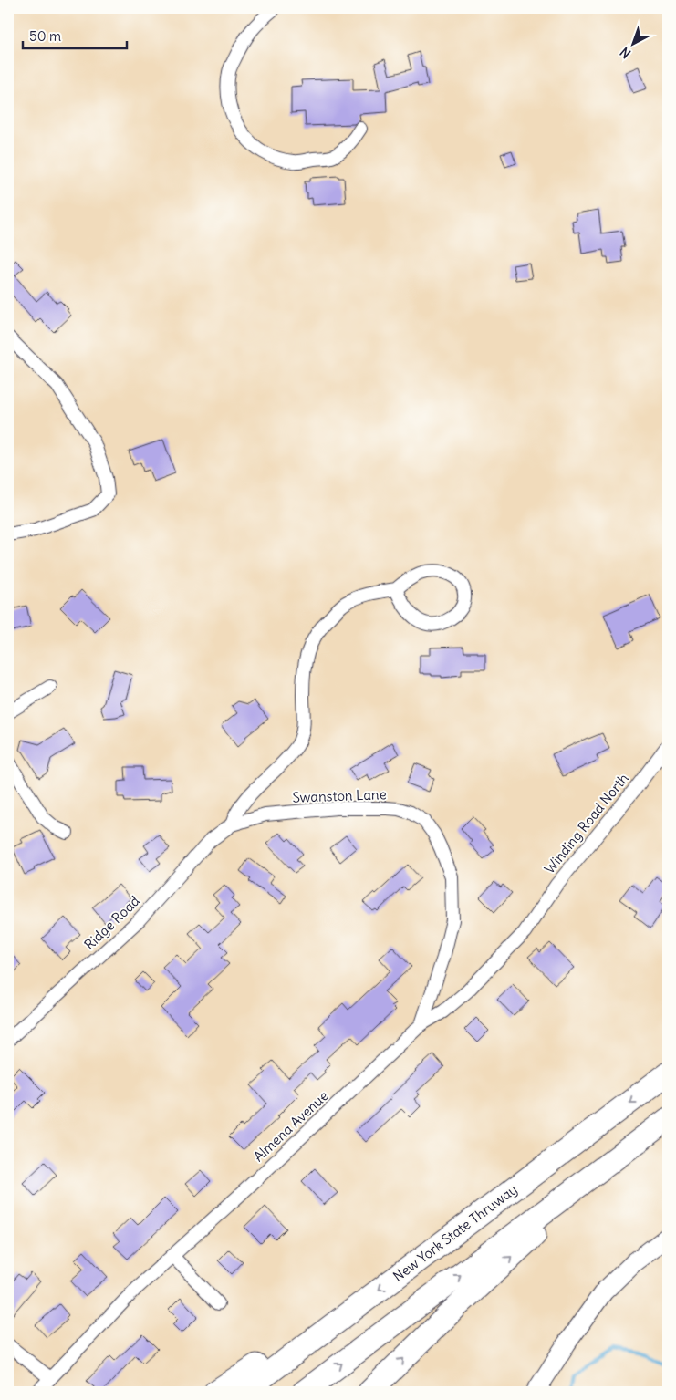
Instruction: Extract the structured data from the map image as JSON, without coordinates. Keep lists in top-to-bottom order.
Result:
{
  "streets": {
    "highway": ["New York State Thruway"],
    "street": [
      "Swanston Lane",
      "Winding Road North",
      "Ridge Road",
      "Almena Avenue"
    ]
  },
  "crossings": [
    ["Swanston Lane", "Ridge Road"],
    ["Swanston Lane", "Almena Avenue"],
    ["Winding Road North", "Almena Avenue"]
  ],
  "scale_bar": "50 m",
  "north": "bottom left"
}
